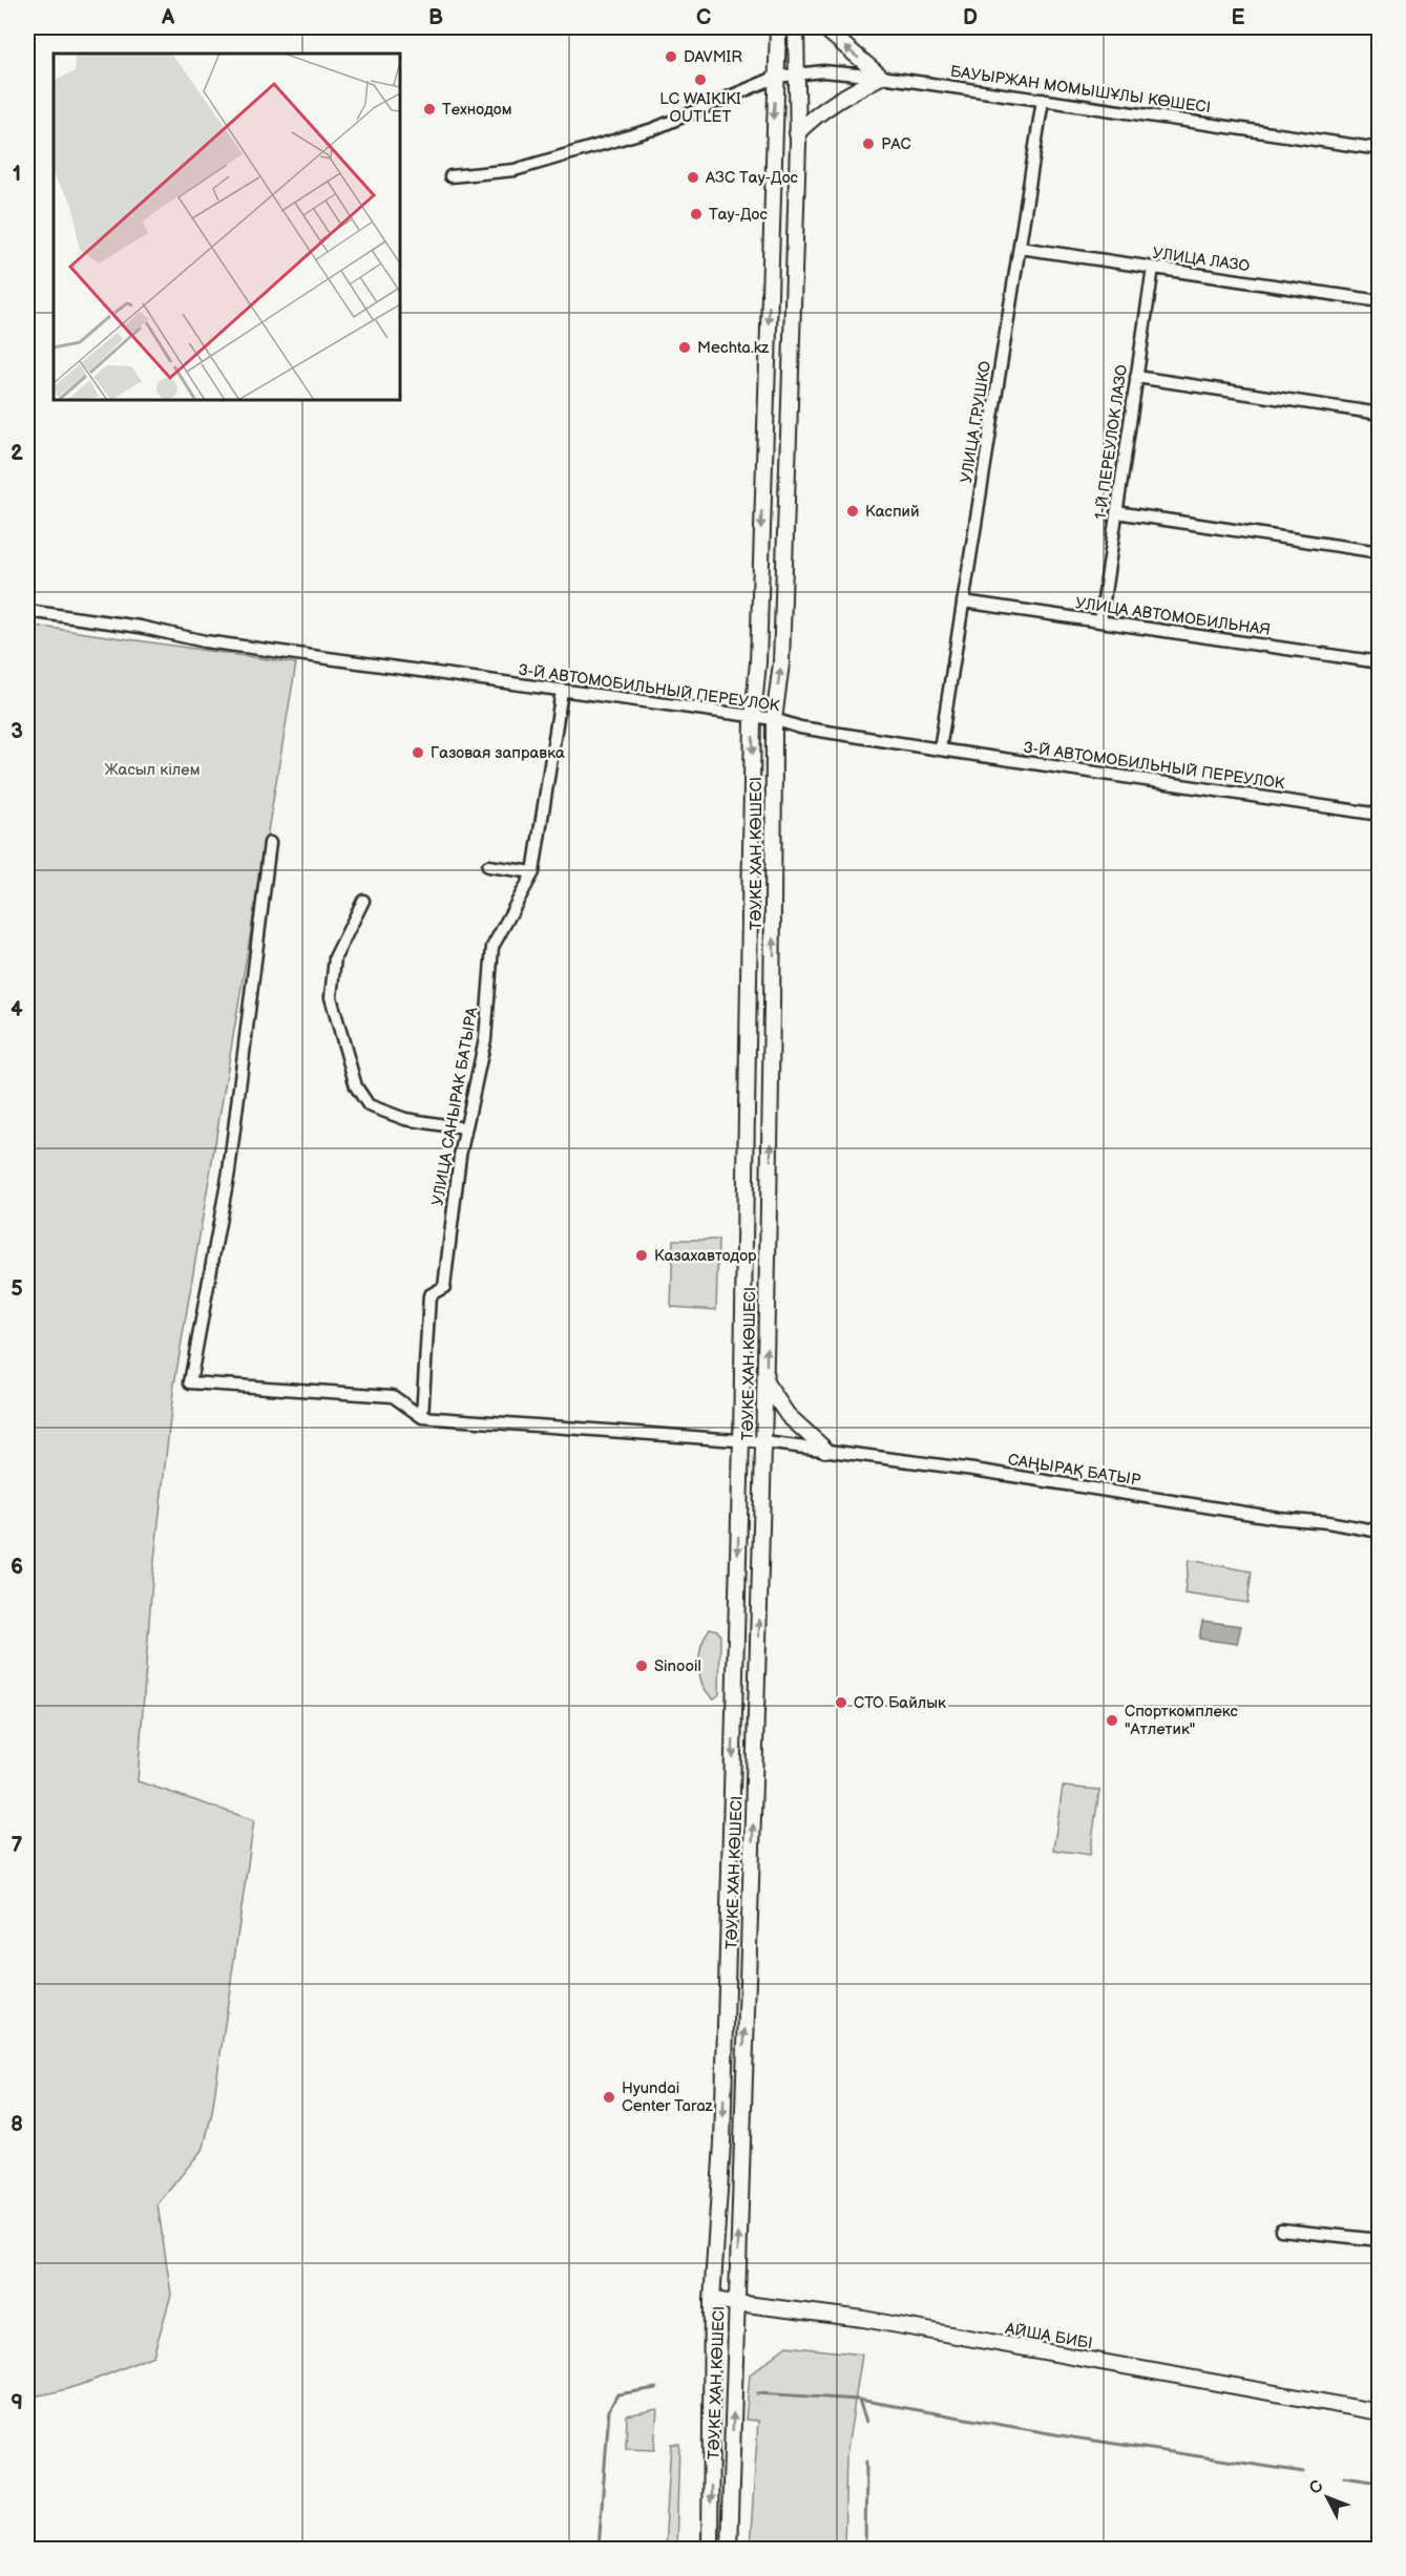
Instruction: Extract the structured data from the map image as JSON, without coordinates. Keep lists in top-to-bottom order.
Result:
{
  "streets": {
    "main road": ["ТӘУКЕ ХАН КӨШЕСІ", "АЙША БИБІ"],
    "street": [
      "БАУЫРЖАН МОМЫШҰЛЫ КӨШЕСІ",
      "УЛИЦА ЛАЗО",
      "УЛИЦА ГРУШКО",
      "1-Й ПЕРЕУЛОК ЛАЗО",
      "УЛИЦА АВТОМОБИЛЬНАЯ",
      "3-Й АВТОМОБИЛЬНЫЙ ПЕРЕУЛОК",
      "УЛИЦА САНЫРАК БАТЫРА",
      "САҢЫРАҚ БАТЫР"
    ]
  },
  "crossings": [
    ["БАУЫРЖАН МОМЫШҰЛЫ КӨШЕСІ", "УЛИЦА ГРУШКО"],
    ["БАУЫРЖАН МОМЫШҰЛЫ КӨШЕСІ", "ТӘУКЕ ХАН КӨШЕСІ"],
    ["УЛИЦА ЛАЗО", "УЛИЦА ГРУШКО"],
    ["УЛИЦА ЛАЗО", "1-Й ПЕРЕУЛОК ЛАЗО"],
    ["УЛИЦА ГРУШКО", "УЛИЦА АВТОМОБИЛЬНАЯ"],
    ["УЛИЦА ГРУШКО", "3-Й АВТОМОБИЛЬНЫЙ ПЕРЕУЛОК"],
    ["1-Й ПЕРЕУЛОК ЛАЗО", "УЛИЦА АВТОМОБИЛЬНАЯ"],
    ["3-Й АВТОМОБИЛЬНЫЙ ПЕРЕУЛОК", "ТӘУКЕ ХАН КӨШЕСІ"],
    ["3-Й АВТОМОБИЛЬНЫЙ ПЕРЕУЛОК", "УЛИЦА САНЫРАК БАТЫРА"],
    ["ТӘУКЕ ХАН КӨШЕСІ", "САҢЫРАҚ БАТЫР"],
    ["ТӘУКЕ ХАН КӨШЕСІ", "АЙША БИБІ"],
    ["УЛИЦА САНЫРАК БАТЫРА", "САҢЫРАҚ БАТЫР"]
  ],
  "parks": ["Жасыл кілем"],
  "places": [
    "DAVMIR",
    "LC WAIKIKI OUTLET",
    "Технодом",
    "РАС",
    "АЗС Тау-Дос",
    "Тау-Дос",
    "Mechta.kz",
    "Каспий",
    "Газовая заправка",
    "Казахавтодор",
    "Sinooil",
    "СТО Байлык",
    "Спорткомплекс \"Атлетик\"",
    "Hyundai Center Taraz"
  ],
  "north": "top left",
  "grid": {
    "columns": [
      "A",
      "B",
      "C",
      "D",
      "E"
    ],
    "rows": [
      "1",
      "2",
      "3",
      "4",
      "5",
      "6",
      "7",
      "8",
      "9"
    ]
  }
}
